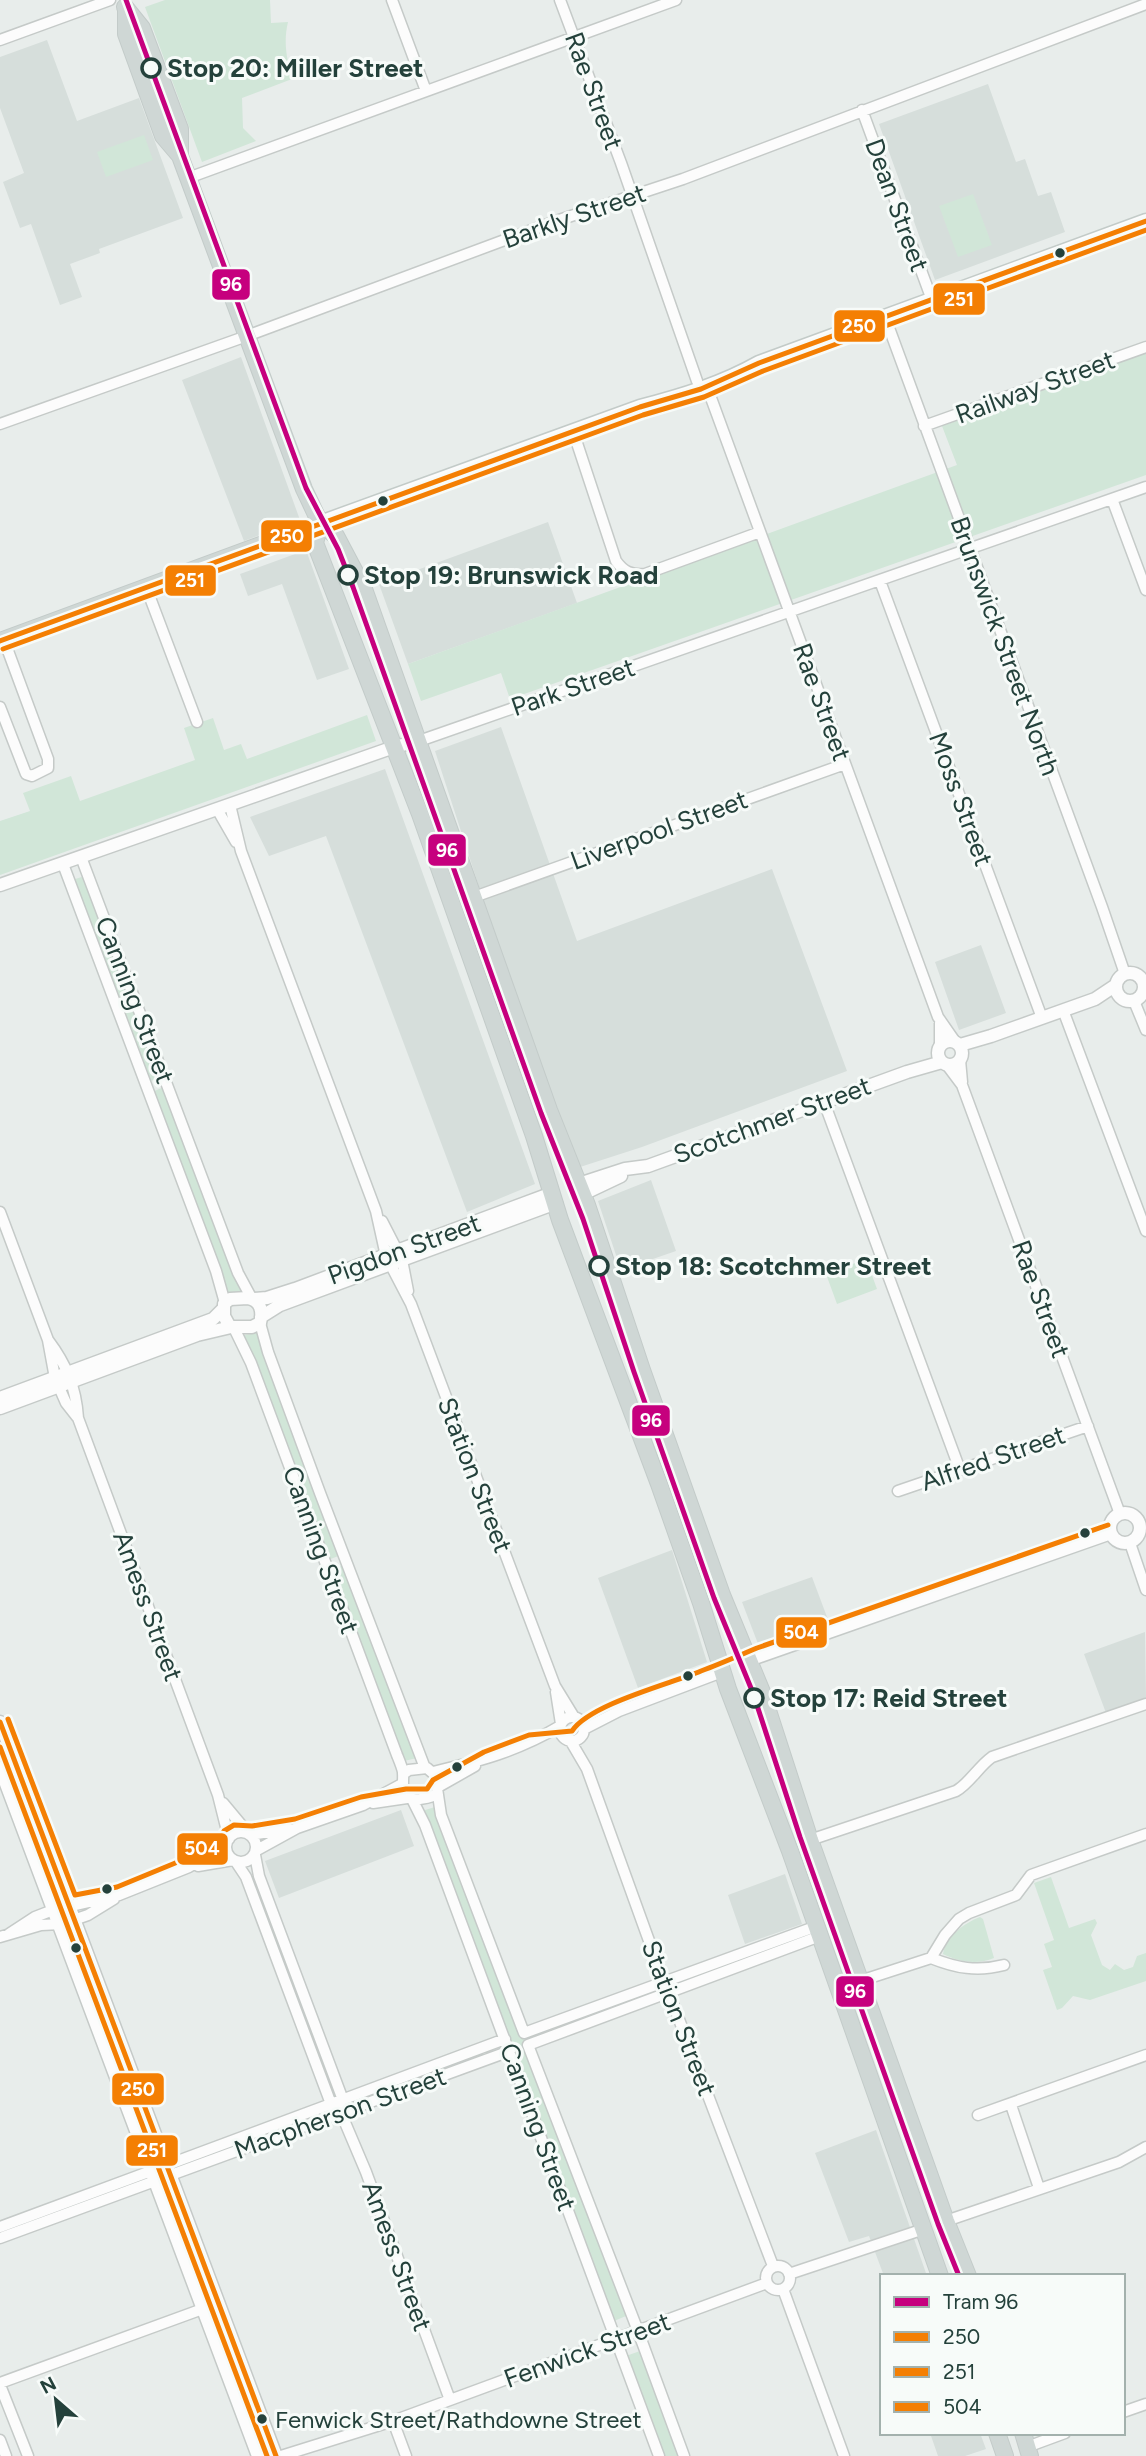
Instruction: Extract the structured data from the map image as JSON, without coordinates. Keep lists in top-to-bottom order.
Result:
{
  "streets": {
    "street": [
      "Rae Street",
      "Dean Street",
      "Barkly Street",
      "Railway Street",
      "Brunswick Street North",
      "Park Street",
      "Moss Street",
      "Liverpool Street",
      "Canning Street",
      "Scotchmer Street",
      "Pigdon Street",
      "Alfred Street",
      "Station Street",
      "Amess Street",
      "Macpherson Street",
      "Fenwick Street"
    ]
  },
  "crossings": [
    ["Rae Street", "Barkly Street"],
    ["Rae Street", "Park Street"],
    ["Rae Street", "Liverpool Street"],
    ["Rae Street", "Scotchmer Street"],
    ["Rae Street", "Alfred Street"],
    ["Dean Street", "Barkly Street"],
    ["Railway Street", "Brunswick Street North"],
    ["Brunswick Street North", "Park Street"],
    ["Park Street", "Moss Street"],
    ["Park Street", "Canning Street"],
    ["Park Street", "Station Street"],
    ["Canning Street", "Pigdon Street"],
    ["Canning Street", "Macpherson Street"],
    ["Canning Street", "Fenwick Street"],
    ["Pigdon Street", "Station Street"],
    ["Station Street", "Fenwick Street"],
    ["Amess Street", "Macpherson Street"],
    ["Amess Street", "Fenwick Street"]
  ],
  "places": [
    "Stop 20: Miller Street",
    "Stop 19: Brunswick Road",
    "Stop 18: Scotchmer Street",
    "Stop 17: Reid Street",
    "Fenwick Street/Rathdowne Street"
  ],
  "lines": [
    "tram line 96",
    "transit line 250",
    "transit line 251",
    "transit line 504"
  ],
  "legend": [
    "Tram 96",
    "250",
    "251",
    "504"
  ],
  "north": "top left"
}
